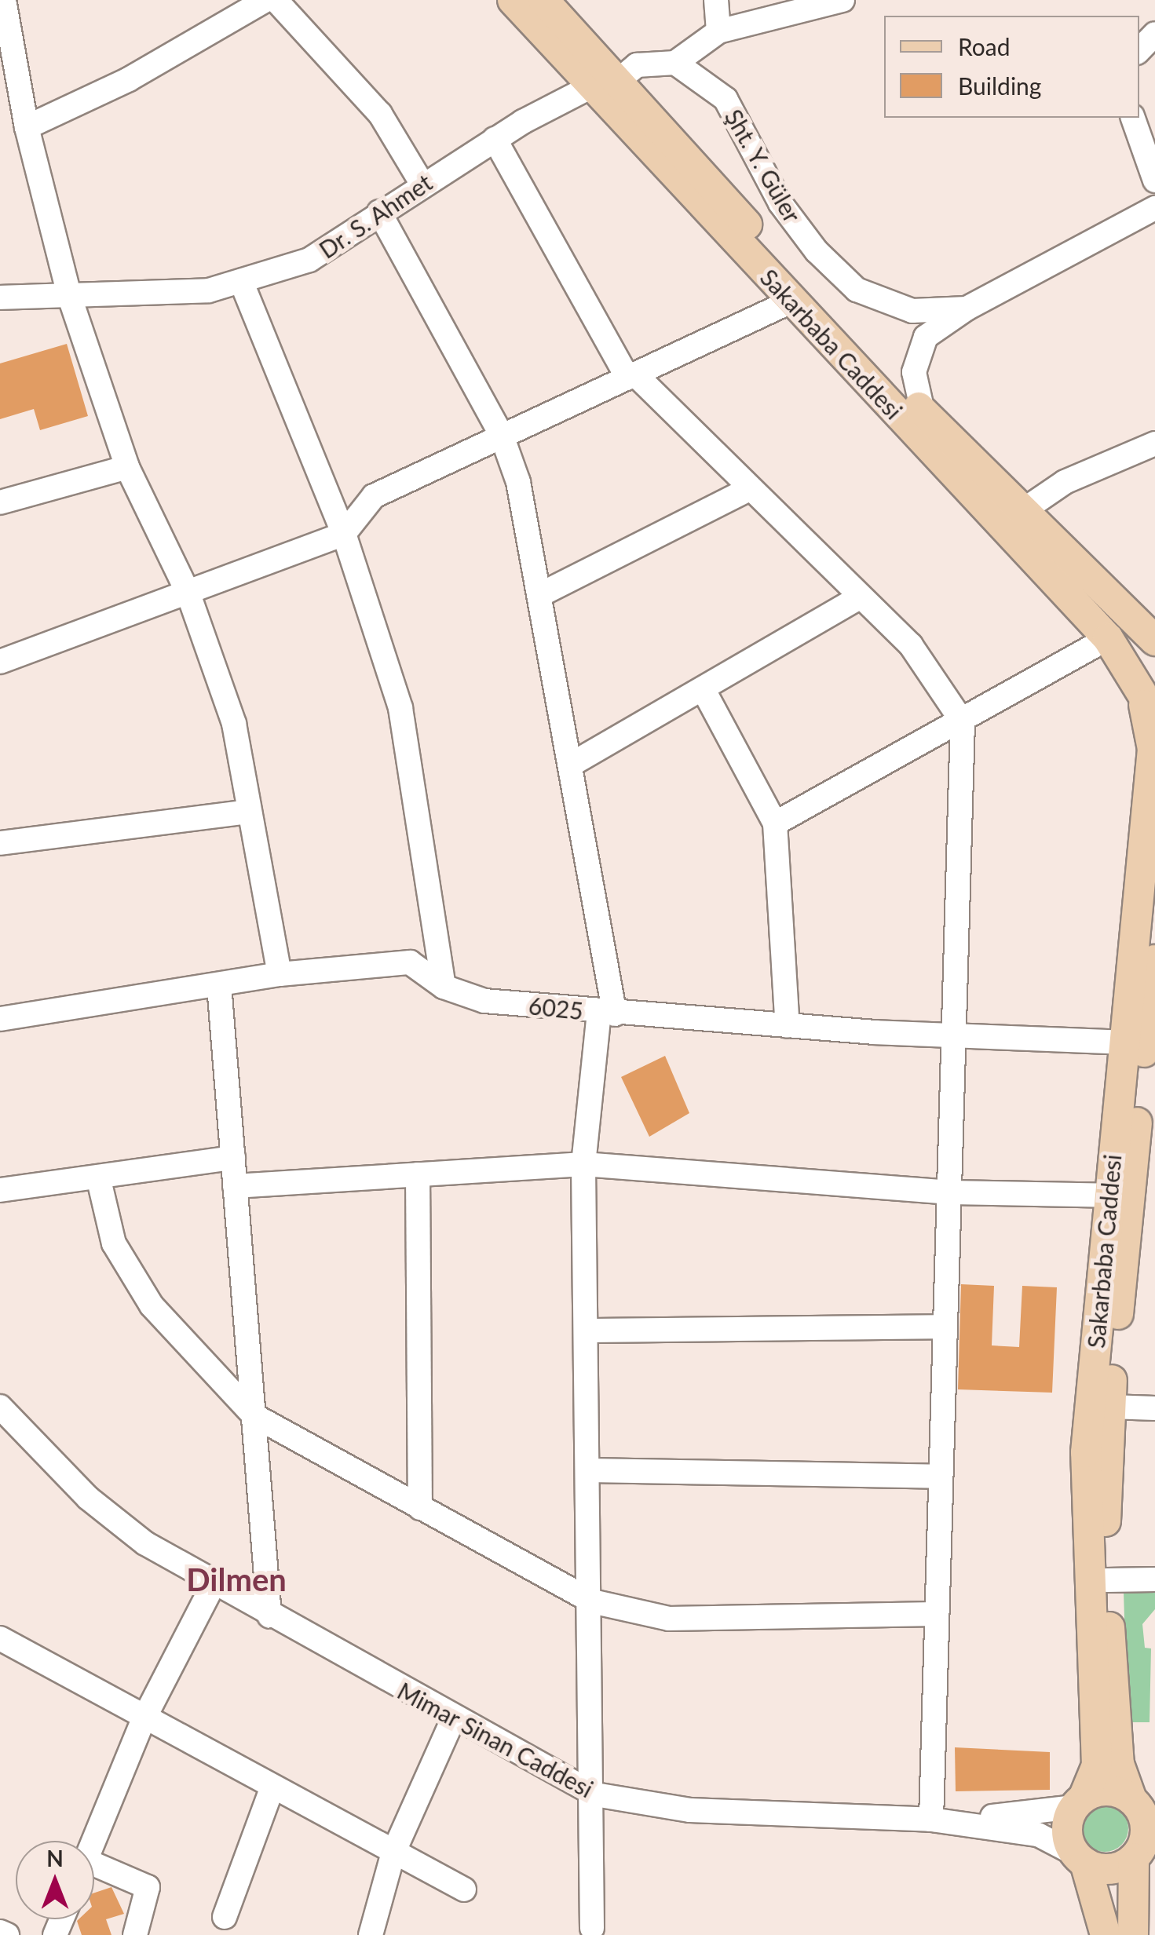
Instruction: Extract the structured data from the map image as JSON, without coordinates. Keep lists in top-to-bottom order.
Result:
{
  "streets": {
    "main road": ["Sakarbaba Caddesi"],
    "street": [
      "Şht. Y. Güler",
      "Dr. S. Ahmet",
      "6025",
      "Mimar Sinan Caddesi"
    ]
  },
  "crossings": [
    ["Dr. S. Ahmet", "Sakarbaba Caddesi"],
    ["Sakarbaba Caddesi", "6025"],
    ["Sakarbaba Caddesi", "Mimar Sinan Caddesi"]
  ],
  "districts": ["Dilmen"],
  "legend": ["Road", "Building"],
  "north": "top"
}
